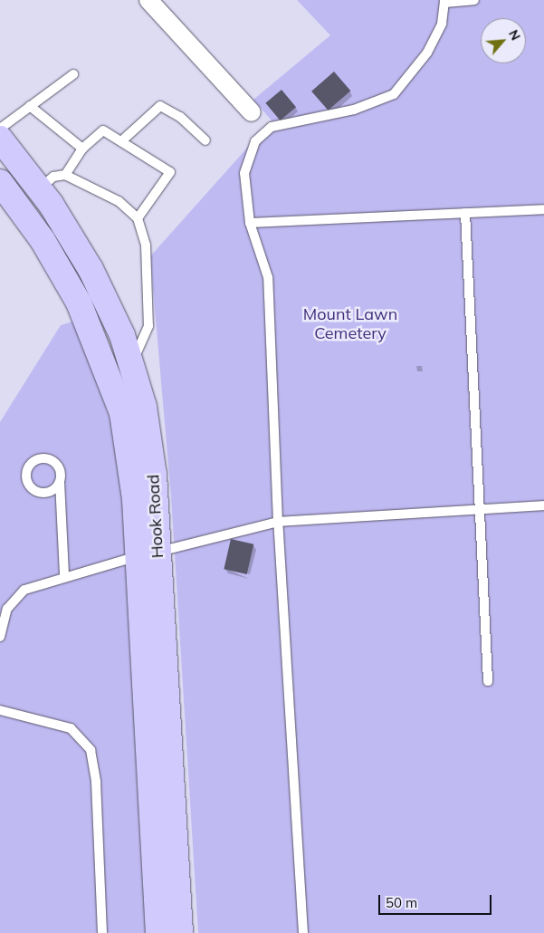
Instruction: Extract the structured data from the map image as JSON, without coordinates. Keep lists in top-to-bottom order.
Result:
{
  "streets": {
    "main road": ["Hook Road"]
  },
  "parks": ["Mount Lawn Cemetery"],
  "scale_bar": "50 m",
  "north": "top right"
}
